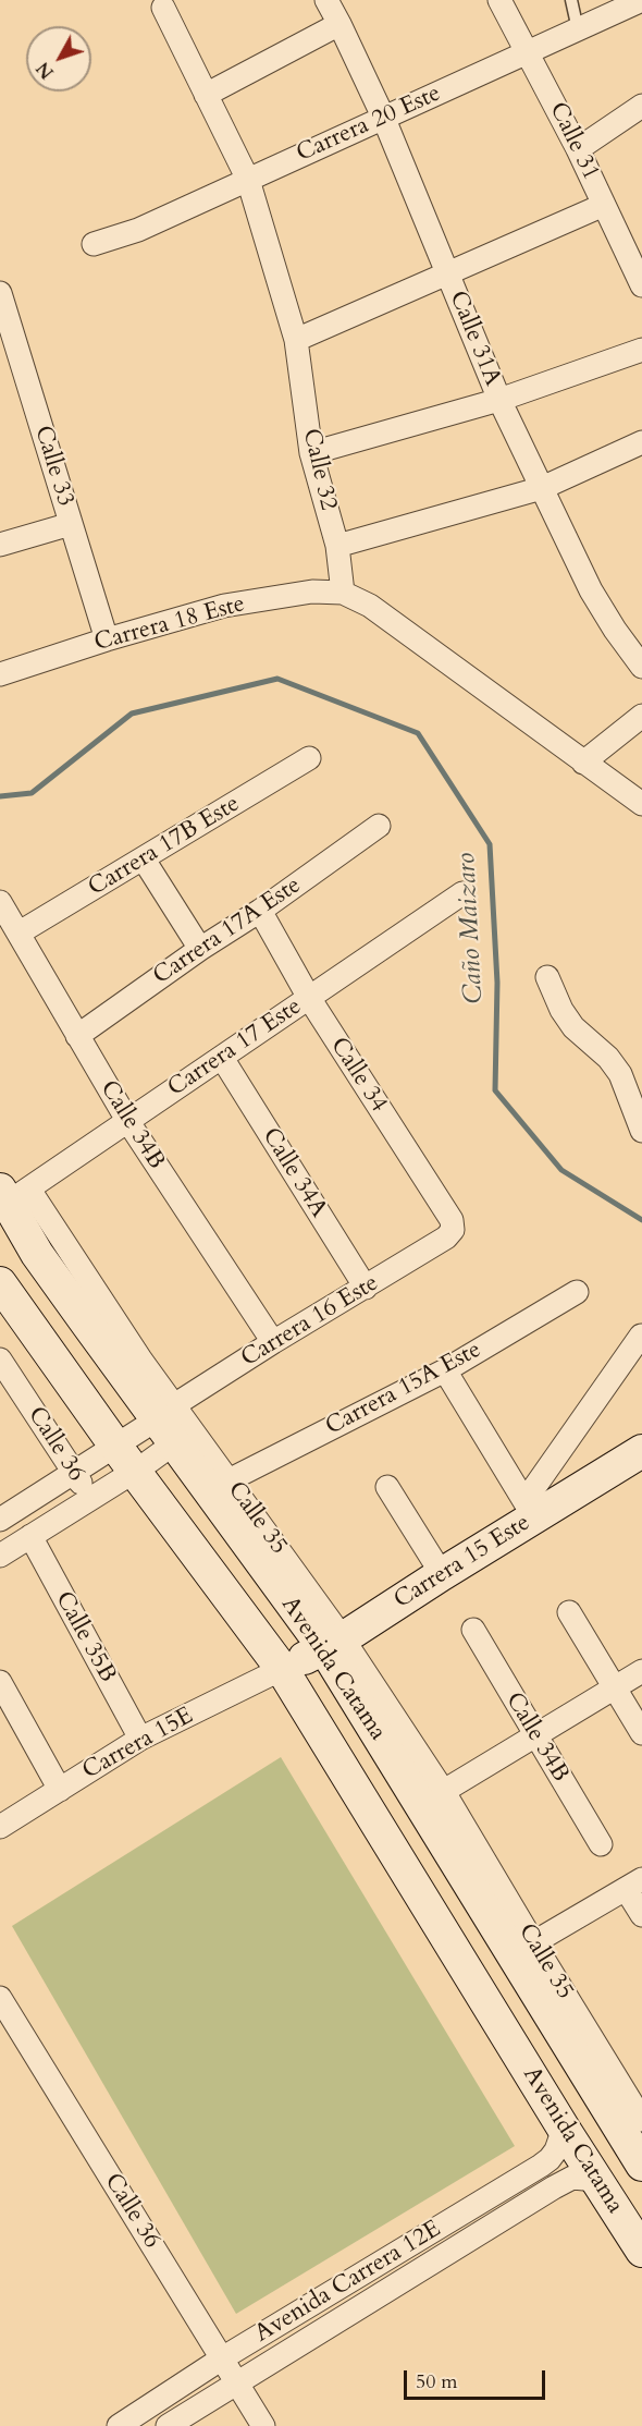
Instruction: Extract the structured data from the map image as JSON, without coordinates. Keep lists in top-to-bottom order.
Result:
{
  "streets": {
    "main road": ["Carrera 15 Este", "Avenida Catama"],
    "street": [
      "Carrera 20 Este",
      "Calle 31",
      "Calle 31A",
      "Calle 33",
      "Calle 32",
      "Carrera 18 Este",
      "Carrera 17B Este",
      "Carrera 17A Este",
      "Carrera 17 Este",
      "Calle 34",
      "Calle 34B",
      "Calle 34A",
      "Carrera 16 Este",
      "Carrera 15A Este",
      "Calle 36",
      "Calle 35",
      "Calle 35B",
      "Carrera 15E",
      "Avenida Carrera 12E"
    ]
  },
  "crossings": [
    ["Carrera 20 Este", "Calle 31"],
    ["Carrera 20 Este", "Calle 31A"],
    ["Carrera 20 Este", "Calle 32"],
    ["Calle 33", "Carrera 18 Este"],
    ["Calle 32", "Carrera 18 Este"],
    ["Carrera 17B Este", "Calle 34B"],
    ["Carrera 17A Este", "Calle 34"],
    ["Carrera 17A Este", "Calle 34B"],
    ["Carrera 17 Este", "Calle 34"],
    ["Carrera 17 Este", "Calle 34B"],
    ["Carrera 17 Este", "Calle 34A"],
    ["Carrera 17 Este", "Avenida Catama"],
    ["Calle 34", "Carrera 16 Este"],
    ["Calle 34B", "Carrera 16 Este"],
    ["Calle 34A", "Carrera 16 Este"],
    ["Carrera 16 Este", "Calle 36"],
    ["Carrera 16 Este", "Calle 35"],
    ["Carrera 16 Este", "Calle 35B"],
    ["Carrera 16 Este", "Avenida Catama"],
    ["Carrera 15A Este", "Calle 35"],
    ["Calle 36", "Avenida Carrera 12E"],
    ["Calle 35", "Carrera 15 Este"],
    ["Calle 35", "Avenida Catama"],
    ["Carrera 15 Este", "Avenida Catama"],
    ["Carrera 15 Este", "Carrera 15E"],
    ["Calle 35B", "Carrera 15E"],
    ["Avenida Catama", "Carrera 15E"],
    ["Avenida Catama", "Avenida Carrera 12E"]
  ],
  "water": ["Caño Maizaro"],
  "scale_bar": "50 m",
  "north": "bottom left"
}
